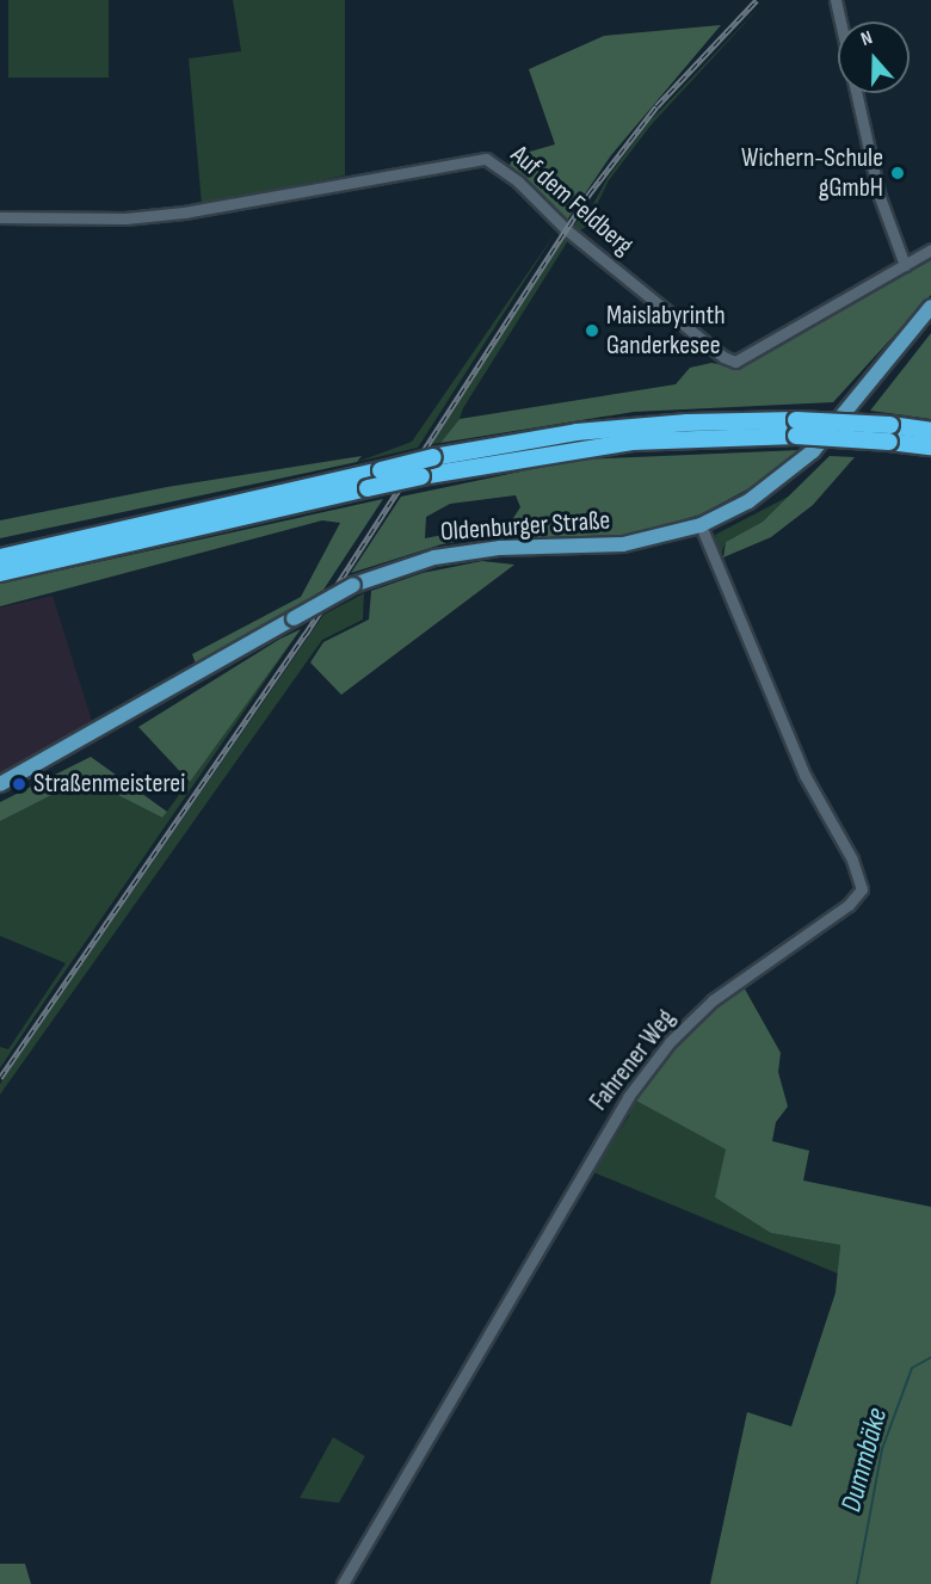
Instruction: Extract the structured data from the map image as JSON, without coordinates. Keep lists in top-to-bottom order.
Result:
{
  "streets": {
    "main road": ["Oldenburger Straße"],
    "street": ["Auf dem Feldberg", "Fahrener Weg"]
  },
  "crossings": [
    ["Oldenburger Straße", "Fahrener Weg"]
  ],
  "water": ["Dummbäke"],
  "places": ["Wichern-Schule gGmbH", "Maislabyrinth Ganderkesee", "Straßenmeisterei"],
  "north": "top"
}
